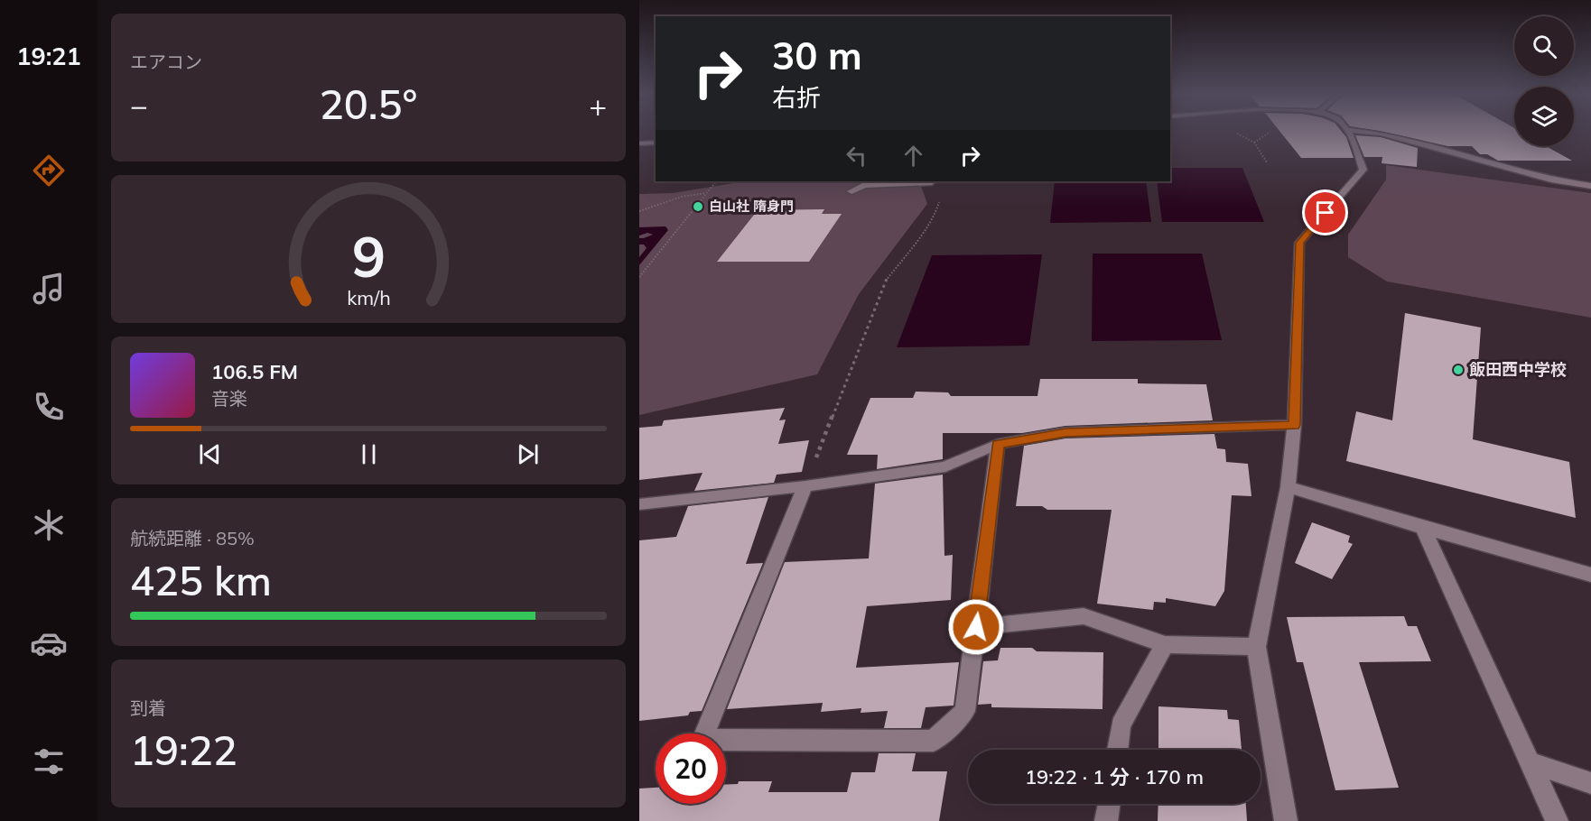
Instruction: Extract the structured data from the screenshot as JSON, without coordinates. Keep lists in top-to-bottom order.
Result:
{
  "places": ["白山社 隋身門", "飯田西中学校"],
  "page": {
    "tabs": "19:21",
    "tile": [
      "エアコン",
      ["航続距離 · 85%", "425 km"],
      ["到着", "19:22"]
    ],
    "turn": ["30 m", "右折"],
    "heat": ["−", "20.5°", "+"],
    "song": ["106.5 FM", "音楽"],
    "limit": "20",
    "trip": "19:22 · 1 分 · 170 m",
    "gauge": ["9", "km/h"]
  }
}
